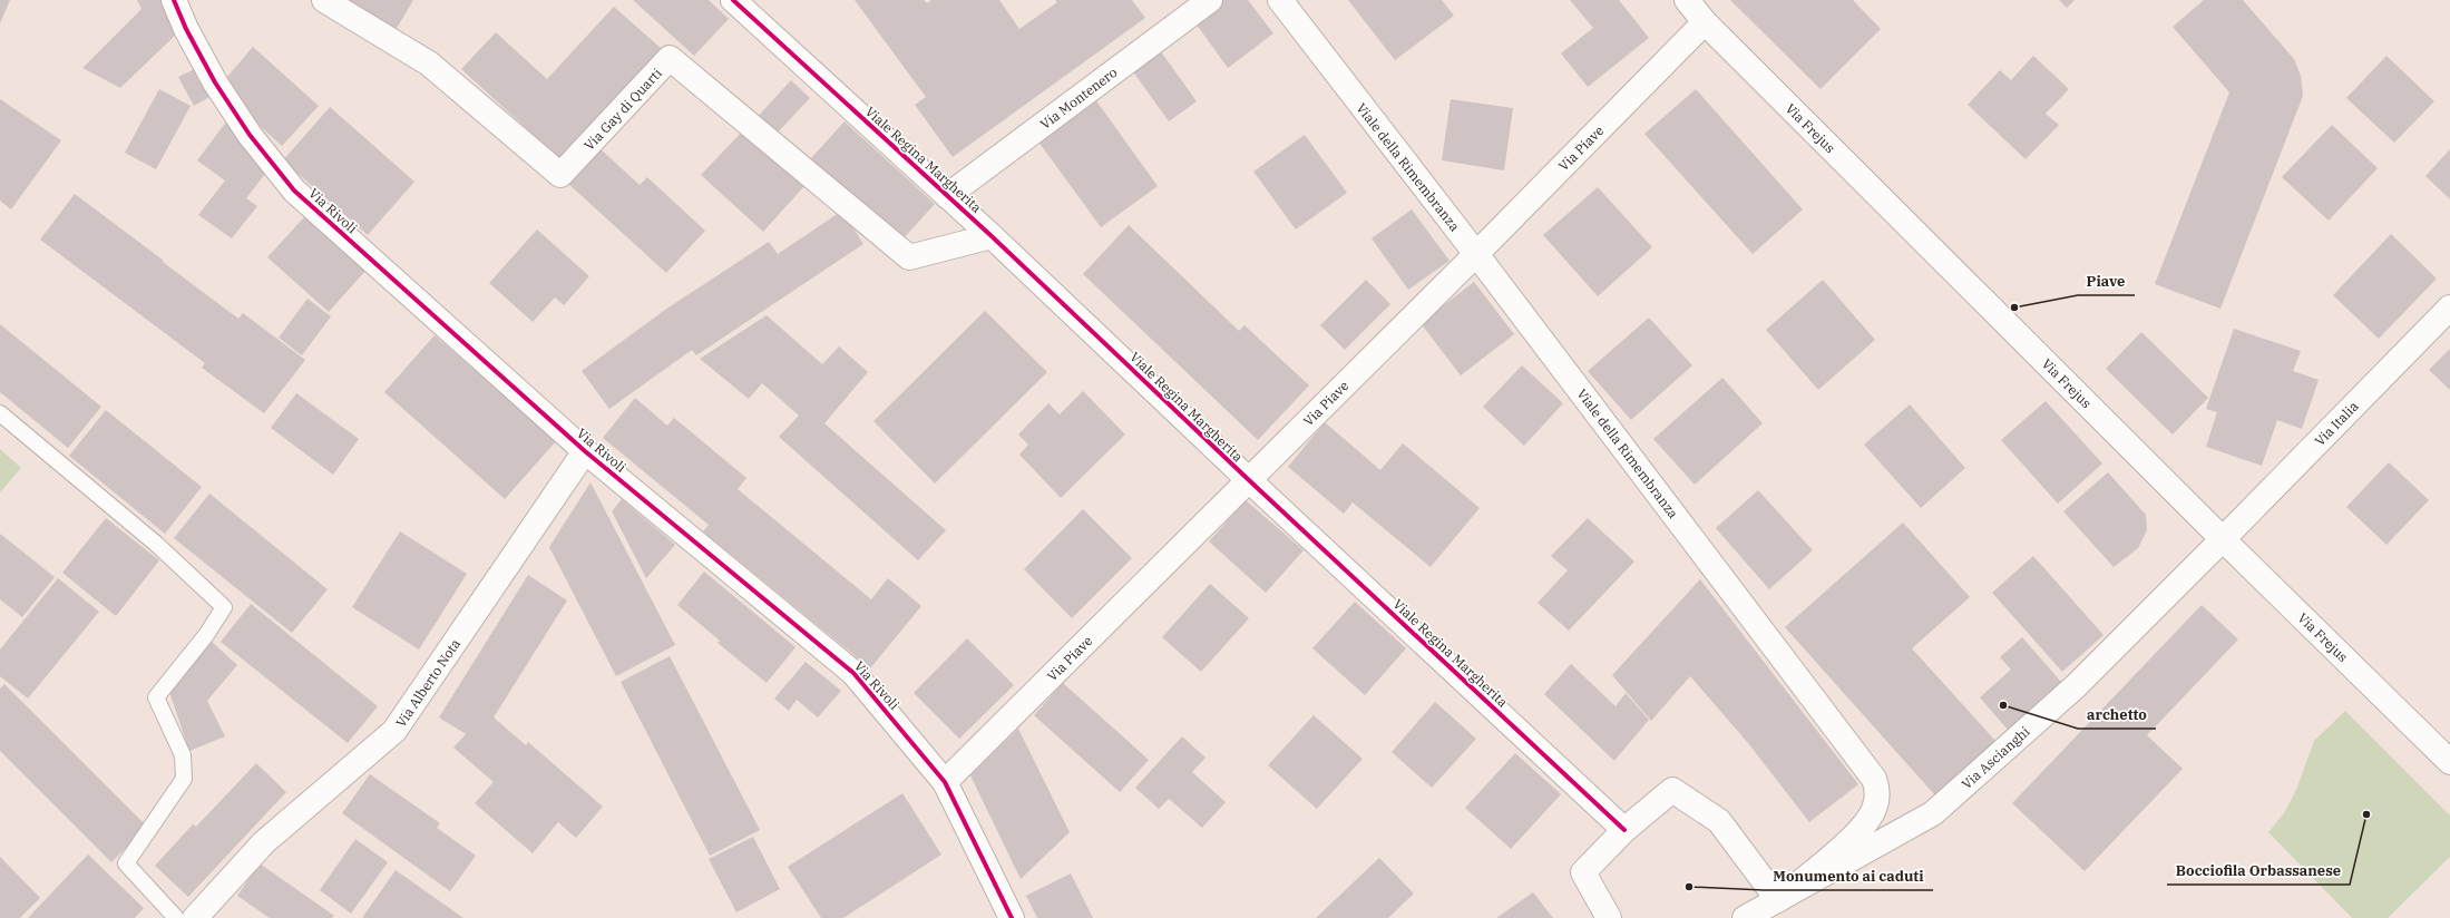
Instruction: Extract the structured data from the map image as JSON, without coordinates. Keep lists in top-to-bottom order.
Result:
{
  "streets": {
    "street": [
      "Via Montenero",
      "Via Gay di Quarti",
      "Via Frejus",
      "Via Piave",
      "Viale Regina Margherita",
      "Viale della Rimembranza",
      "Via Rivoli",
      "Via Italia",
      "Via Alberto Nota",
      "Via Ascianghi"
    ]
  },
  "crossings": [
    ["Via Montenero", "Viale Regina Margherita"],
    ["Via Gay di Quarti", "Viale Regina Margherita"],
    ["Via Frejus", "Via Piave"],
    ["Via Frejus", "Via Italia"],
    ["Via Frejus", "Via Ascianghi"],
    ["Via Piave", "Viale Regina Margherita"],
    ["Via Piave", "Viale della Rimembranza"],
    ["Via Piave", "Via Rivoli"],
    ["Viale della Rimembranza", "Via Ascianghi"],
    ["Via Rivoli", "Via Alberto Nota"],
    ["Via Italia", "Via Ascianghi"]
  ],
  "places": [
    "Piave",
    "archetto",
    "Bocciofila Orbassanese",
    "Monumento ai caduti"
  ]
}
